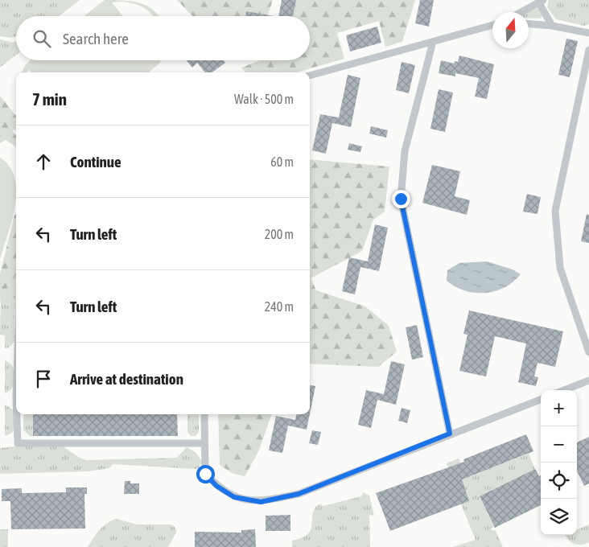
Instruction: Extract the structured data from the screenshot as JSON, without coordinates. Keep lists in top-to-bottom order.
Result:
{
  "north": "top",
  "page": {
    "search": "Search here",
    "heading": ["7 min", "Walk · 500 m"],
    "list": [
      ["Continue", "60 m"],
      ["Turn left", "200 m"],
      ["Turn left", "240 m"],
      "Arrive at destination"
    ],
    "map_buttons": ["+", "−"]
  }
}
